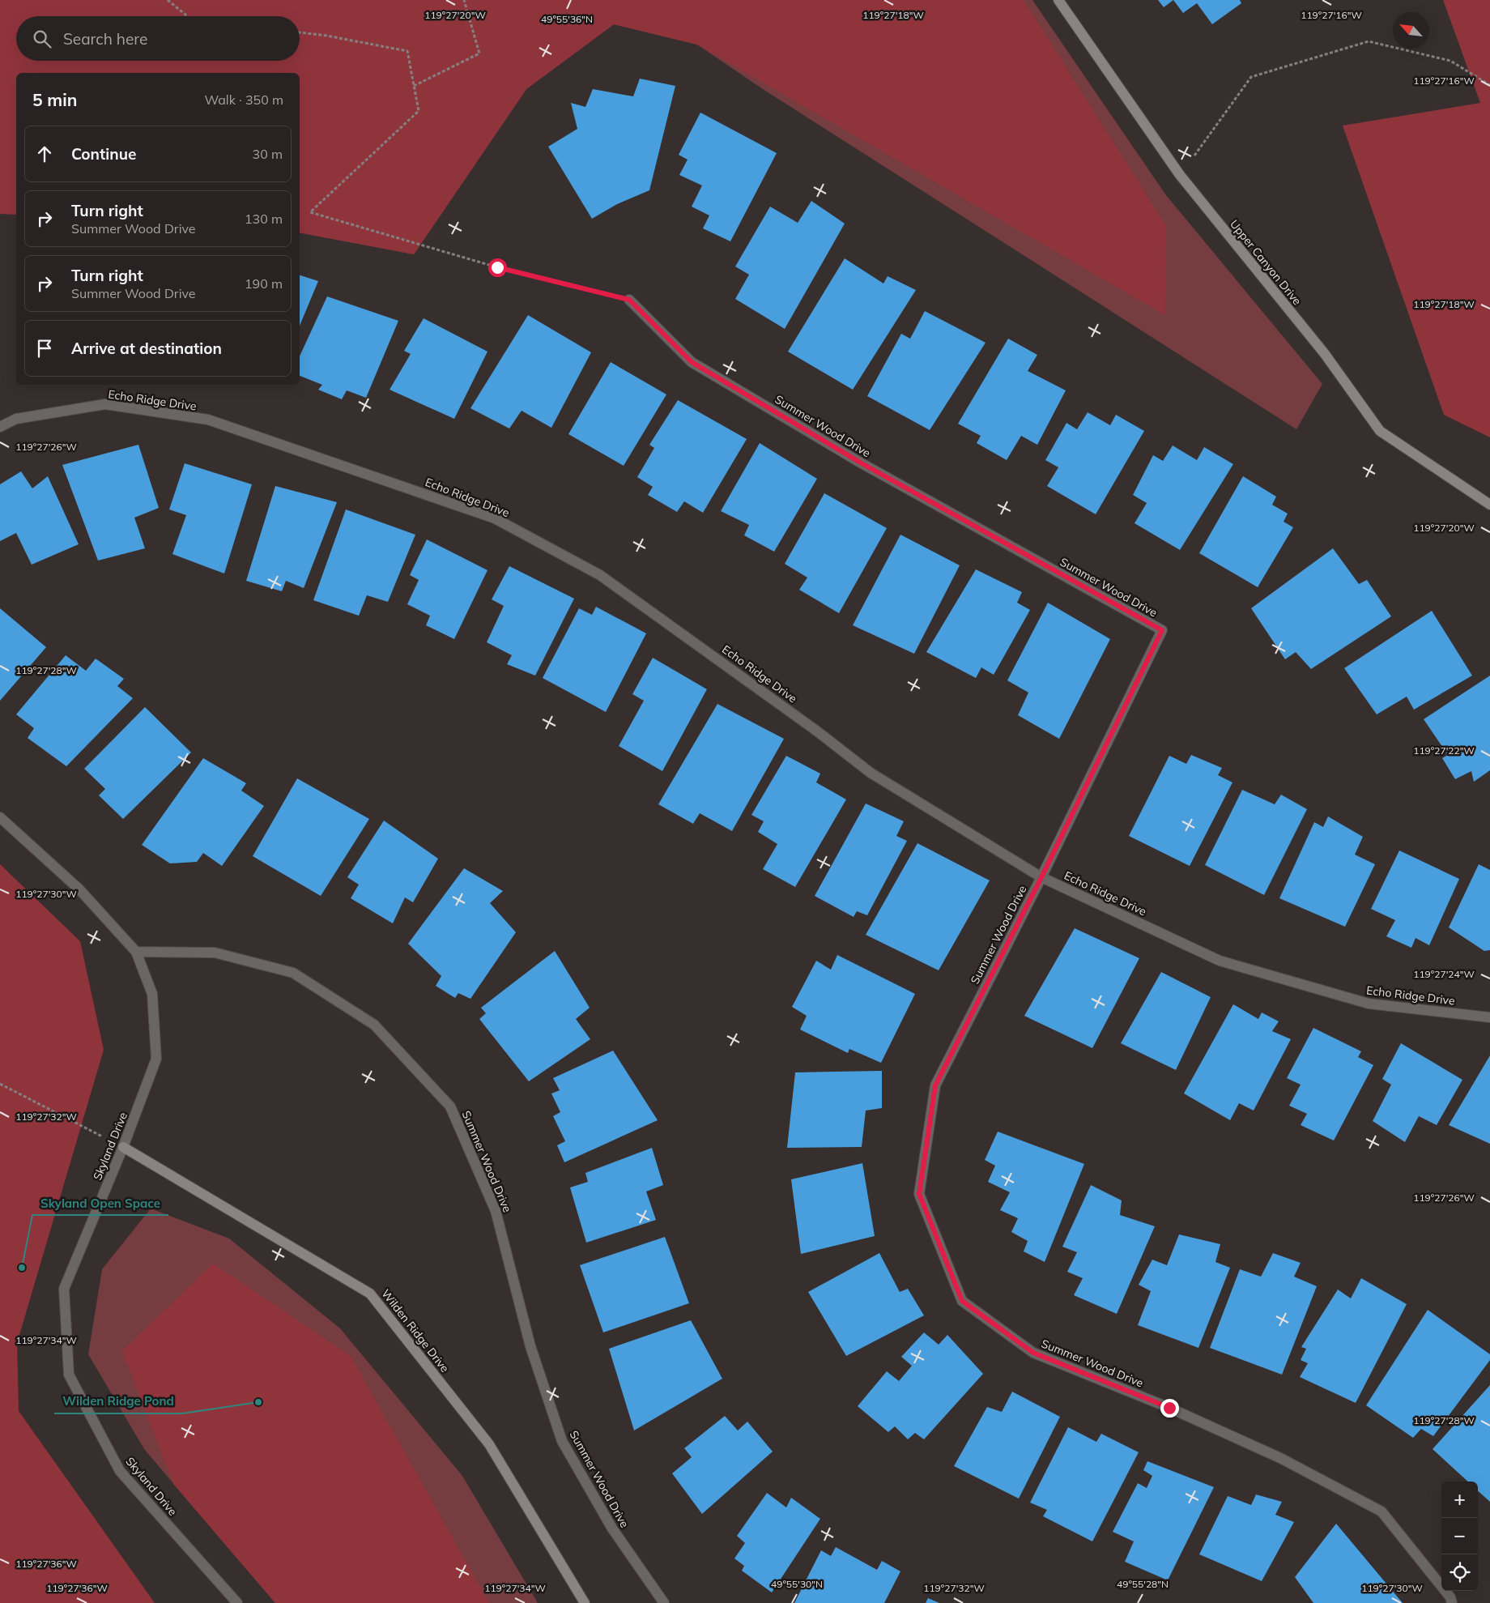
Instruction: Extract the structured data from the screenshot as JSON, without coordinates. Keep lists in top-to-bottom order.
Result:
{
  "streets": {
    "street": [
      "Upper Canyon Drive",
      "Echo Ridge Drive",
      "Summer Wood Drive",
      "Skyland Drive",
      "Wilden Ridge Drive"
    ]
  },
  "crossings": [
    ["Echo Ridge Drive", "Summer Wood Drive"],
    ["Summer Wood Drive", "Skyland Drive"],
    ["Skyland Drive", "Wilden Ridge Drive"]
  ],
  "places": ["Skyland Open Space", "Wilden Ridge Pond"],
  "north": "top left",
  "page": {
    "search": "Search here",
    "heading": ["5 min", "Walk · 350 m"],
    "list": [
      ["Continue", "30 m"],
      ["Turn right", "Summer Wood Drive", "130 m"],
      ["Turn right", "Summer Wood Drive", "190 m"],
      "Arrive at destination"
    ],
    "map_buttons": ["+", "−"]
  },
  "coordinates": [
    "119°27'20\"W",
    "119°27'18\"W",
    "119°27'16\"W",
    "49°55'36\"N",
    "119°27'26\"W",
    "119°27'28\"W",
    "119°27'22\"W",
    "119°27'30\"W",
    "119°27'24\"W",
    "119°27'32\"W",
    "119°27'34\"W",
    "119°27'36\"W",
    "49°55'30\"N",
    "49°55'28\"N"
  ]
}
